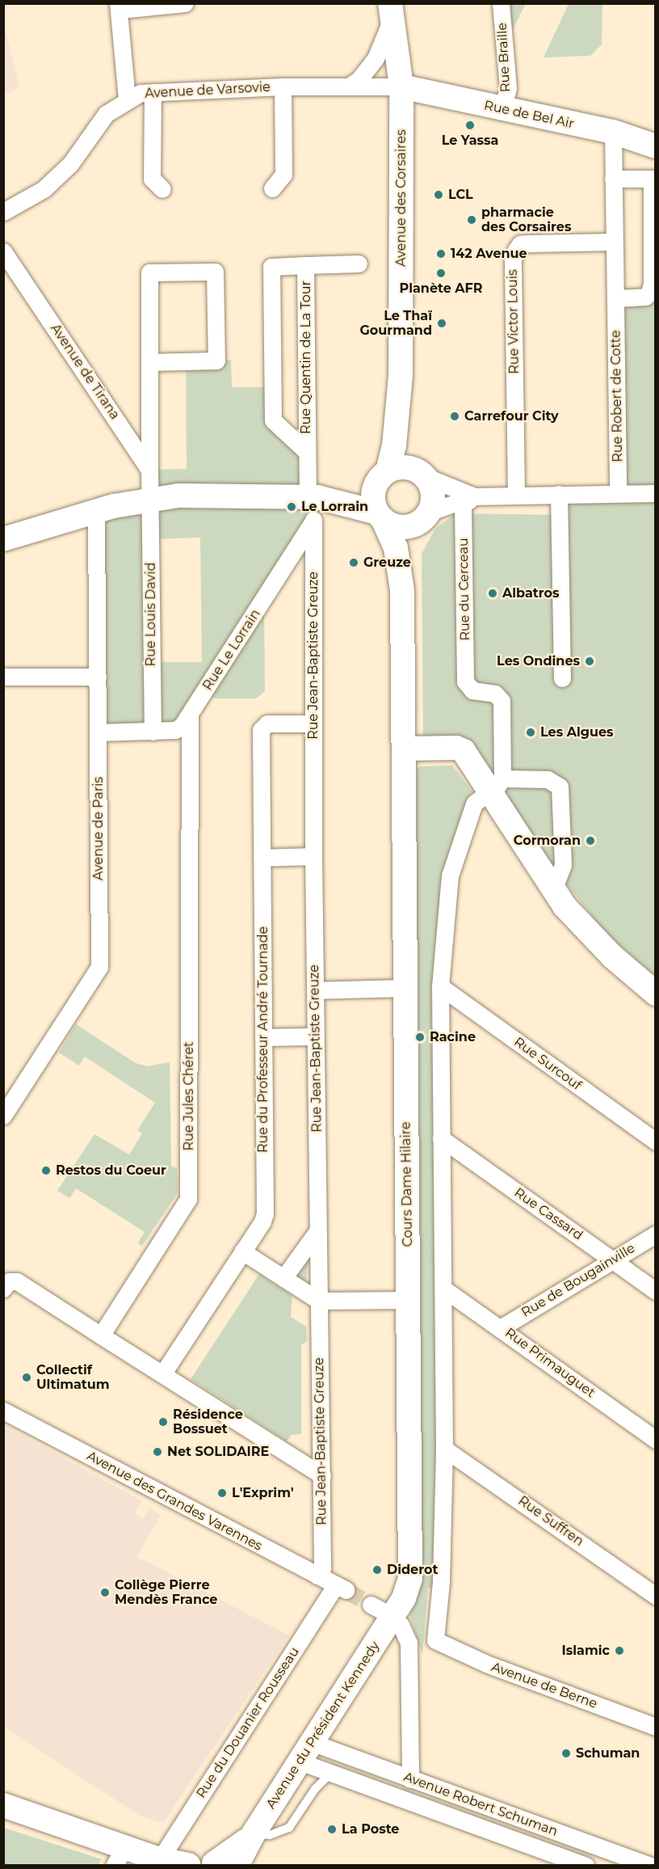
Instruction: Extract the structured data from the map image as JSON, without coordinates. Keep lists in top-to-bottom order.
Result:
{
  "streets": {
    "street": [
      "Rue Braille",
      "Avenue de Varsovie",
      "Rue de Bel Air",
      "Avenue des Corsaires",
      "Rue Victor Louis",
      "Rue Quentin de La Tour",
      "Avenue de Tirana",
      "Rue Robert de Cotte",
      "Rue du Cerceau",
      "Rue Louis David",
      "Rue Le Lorrain",
      "Rue Jean-Baptiste Greuze",
      "Avenue de Paris",
      "Rue du Professeur André Tournade",
      "Rue Surcouf",
      "Rue Jules Chéret",
      "Cours Dame Hilaire",
      "Rue Cassard",
      "Rue de Bougainville",
      "Rue Primauguet",
      "Avenue des Grandes Varennes",
      "Rue Suffren",
      "Avenue de Berne",
      "Rue du Douanier Rousseau",
      "Avenue du Président Kennedy",
      "Avenue Robert Schuman"
    ]
  },
  "crossings": [
    ["Rue Braille", "Rue de Bel Air"],
    ["Avenue de Varsovie", "Rue de Bel Air"],
    ["Avenue de Varsovie", "Avenue des Corsaires"],
    ["Rue de Bel Air", "Avenue des Corsaires"],
    ["Rue de Bel Air", "Rue Robert de Cotte"],
    ["Rue Victor Louis", "Rue Robert de Cotte"],
    ["Rue Quentin de La Tour", "Rue Le Lorrain"],
    ["Rue Quentin de La Tour", "Rue Jean-Baptiste Greuze"],
    ["Rue Louis David", "Rue Le Lorrain"],
    ["Rue Le Lorrain", "Rue Jean-Baptiste Greuze"],
    ["Rue Le Lorrain", "Avenue de Paris"],
    ["Rue Le Lorrain", "Rue Jules Chéret"],
    ["Rue Jean-Baptiste Greuze", "Rue du Professeur André Tournade"],
    ["Rue Jean-Baptiste Greuze", "Avenue des Grandes Varennes"],
    ["Cours Dame Hilaire", "Avenue du Président Kennedy"],
    ["Rue Cassard", "Rue de Bougainville"],
    ["Rue de Bougainville", "Rue Primauguet"],
    ["Avenue des Grandes Varennes", "Rue du Douanier Rousseau"],
    ["Rue Suffren", "Avenue de Berne"],
    ["Avenue du Président Kennedy", "Avenue Robert Schuman"]
  ],
  "places": [
    "Le Yassa",
    "LCL",
    "pharmacie des Corsaires",
    "142 Avenue",
    "Planète AFR",
    "Le Thaï Gourmand",
    "Carrefour City",
    "Le Lorrain",
    "Greuze",
    "Albatros",
    "Les Ondines",
    "Les Algues",
    "Cormoran",
    "Racine",
    "Restos du Coeur",
    "Collectif Ultimatum",
    "Résidence Bossuet",
    "Net SOLIDAIRE",
    "L'Exprim'",
    "Diderot",
    "Collège Pierre Mendès France",
    "Islamic",
    "Schuman",
    "La Poste"
  ]
}
